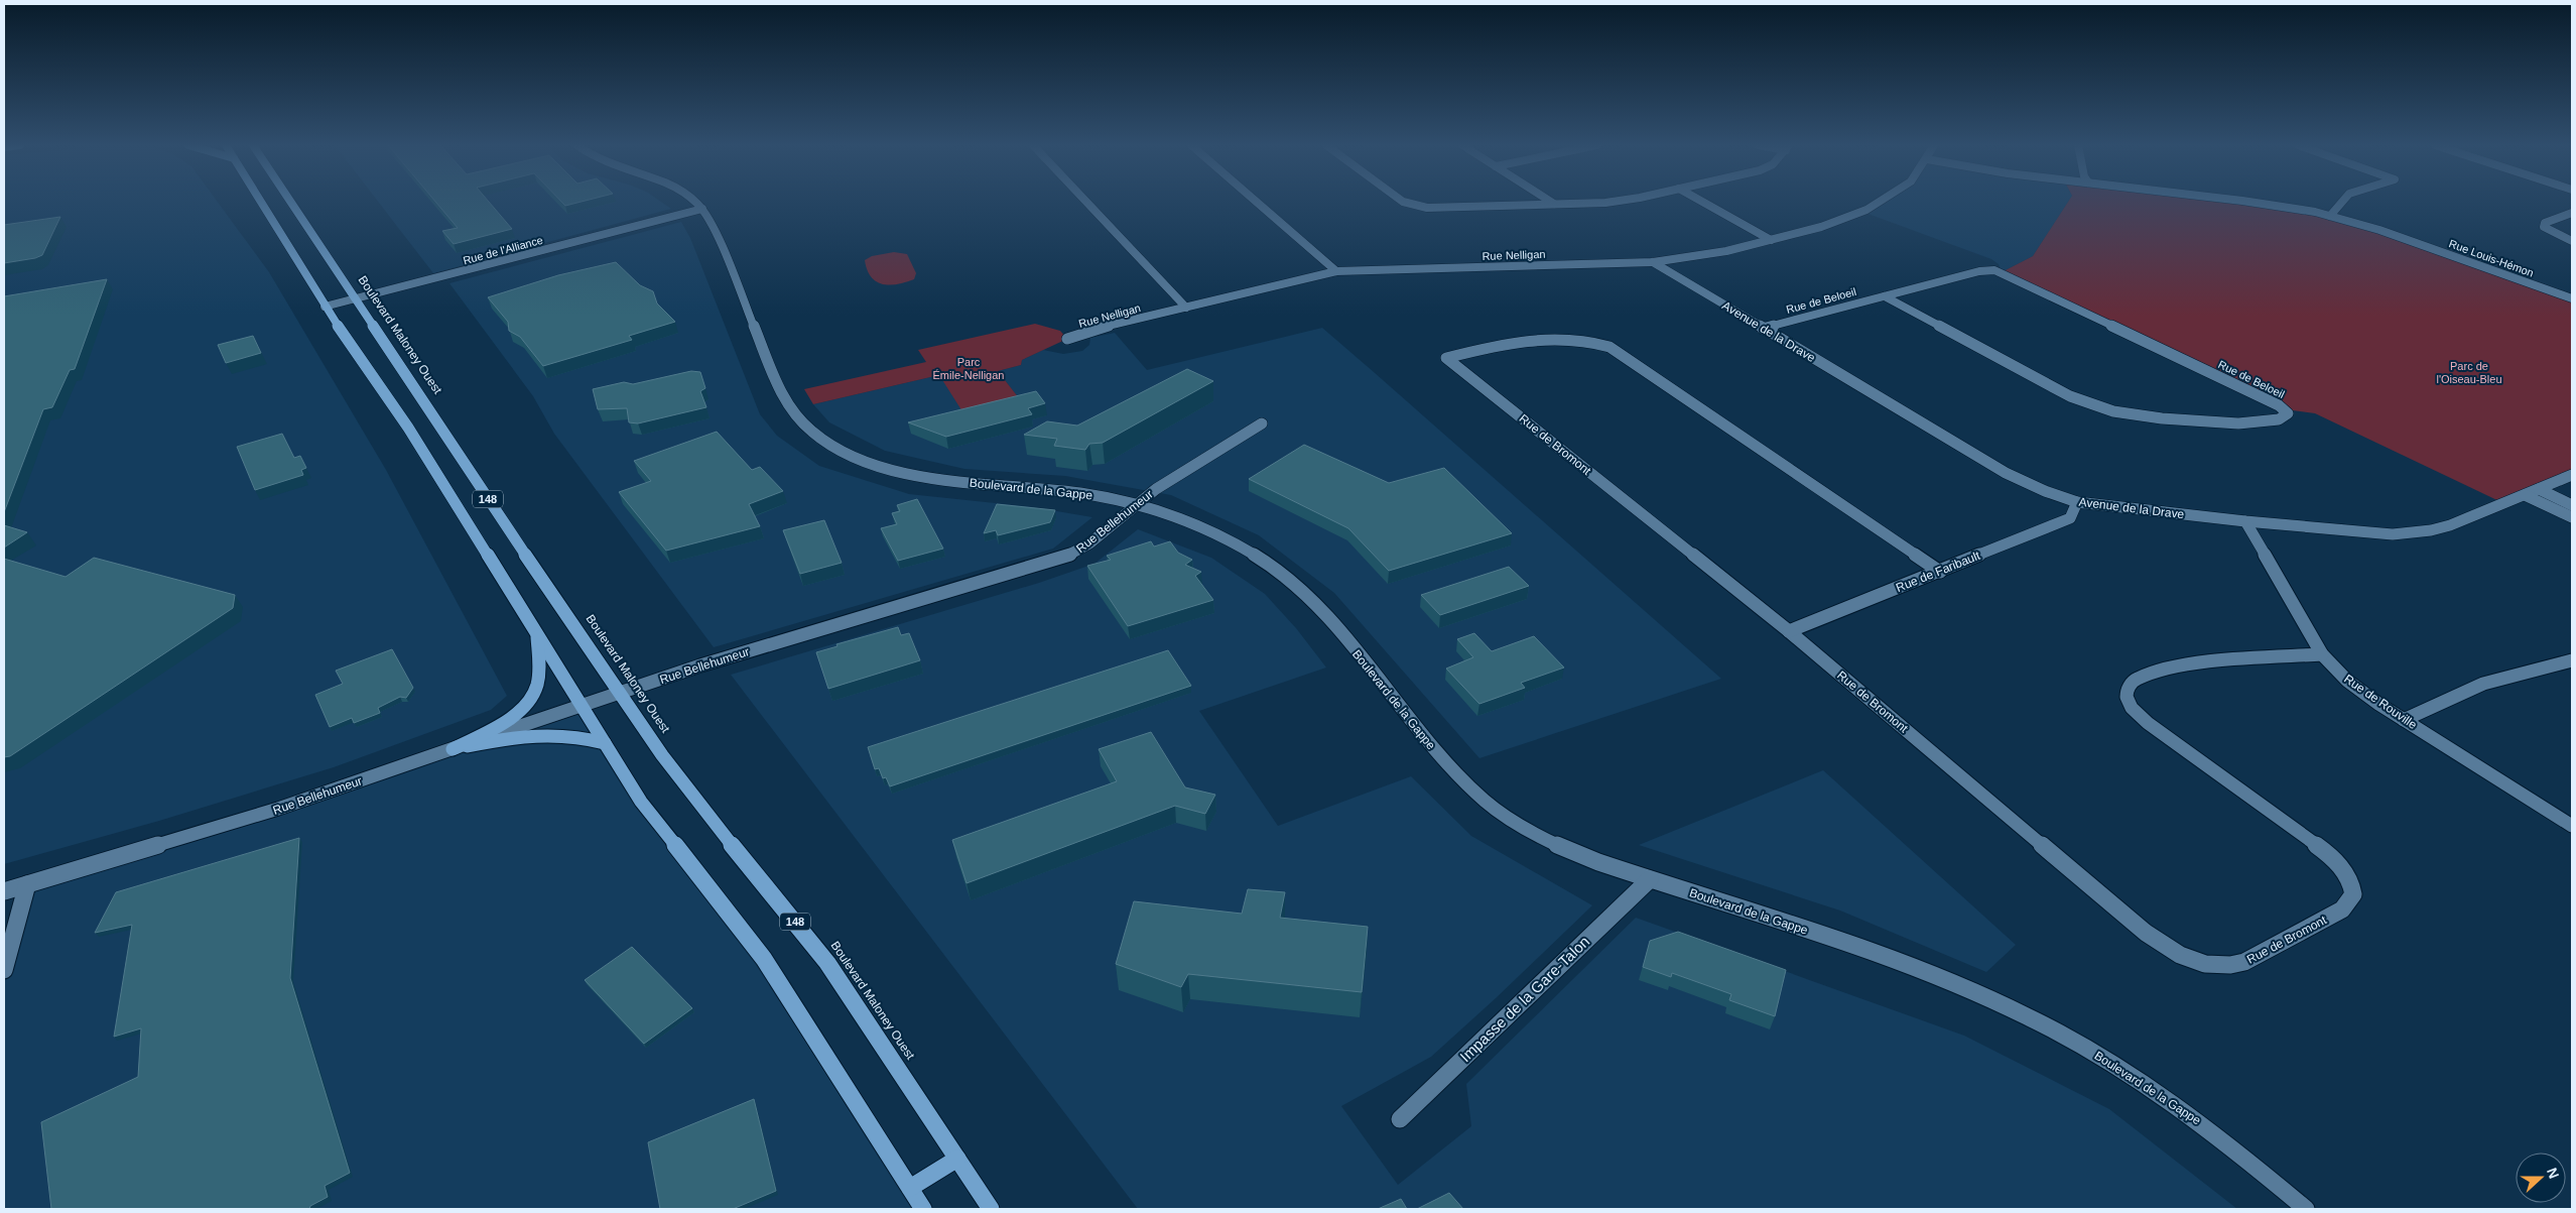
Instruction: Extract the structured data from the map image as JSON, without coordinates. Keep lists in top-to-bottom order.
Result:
{
  "streets": {
    "main road": ["Boulevard Maloney Ouest", "148"],
    "street": [
      "Rue de l'Alliance",
      "Rue Nelligan",
      "Rue Louis-Hémon",
      "Rue de Beloeil",
      "Avenue de la Drave",
      "Rue de Bromont",
      "Boulevard de la Gappe",
      "Rue Bellehumeur",
      "Rue de Faribault",
      "Rue de Rouville",
      "Impasse de la Gare-Talon"
    ]
  },
  "crossings": [
    ["Rue de l'Alliance", "Boulevard Maloney Ouest"],
    ["Rue de l'Alliance", "Boulevard de la Gappe"],
    ["Rue de l'Alliance", "148"],
    ["Rue Nelligan", "Avenue de la Drave"],
    ["Rue de Beloeil", "Avenue de la Drave"],
    ["Avenue de la Drave", "Rue de Faribault"],
    ["Avenue de la Drave", "Rue de Rouville"],
    ["Boulevard Maloney Ouest", "Rue Bellehumeur"],
    ["Rue de Bromont", "Rue de Faribault"],
    ["Rue de Bromont", "Rue de Rouville"],
    ["Boulevard de la Gappe", "Rue Bellehumeur"],
    ["Boulevard de la Gappe", "Impasse de la Gare-Talon"],
    ["148", "Rue Bellehumeur"]
  ],
  "parks": ["Parc Émile-Nelligan", "Parc de l'Oiseau-Bleu"],
  "north": "right"
}
